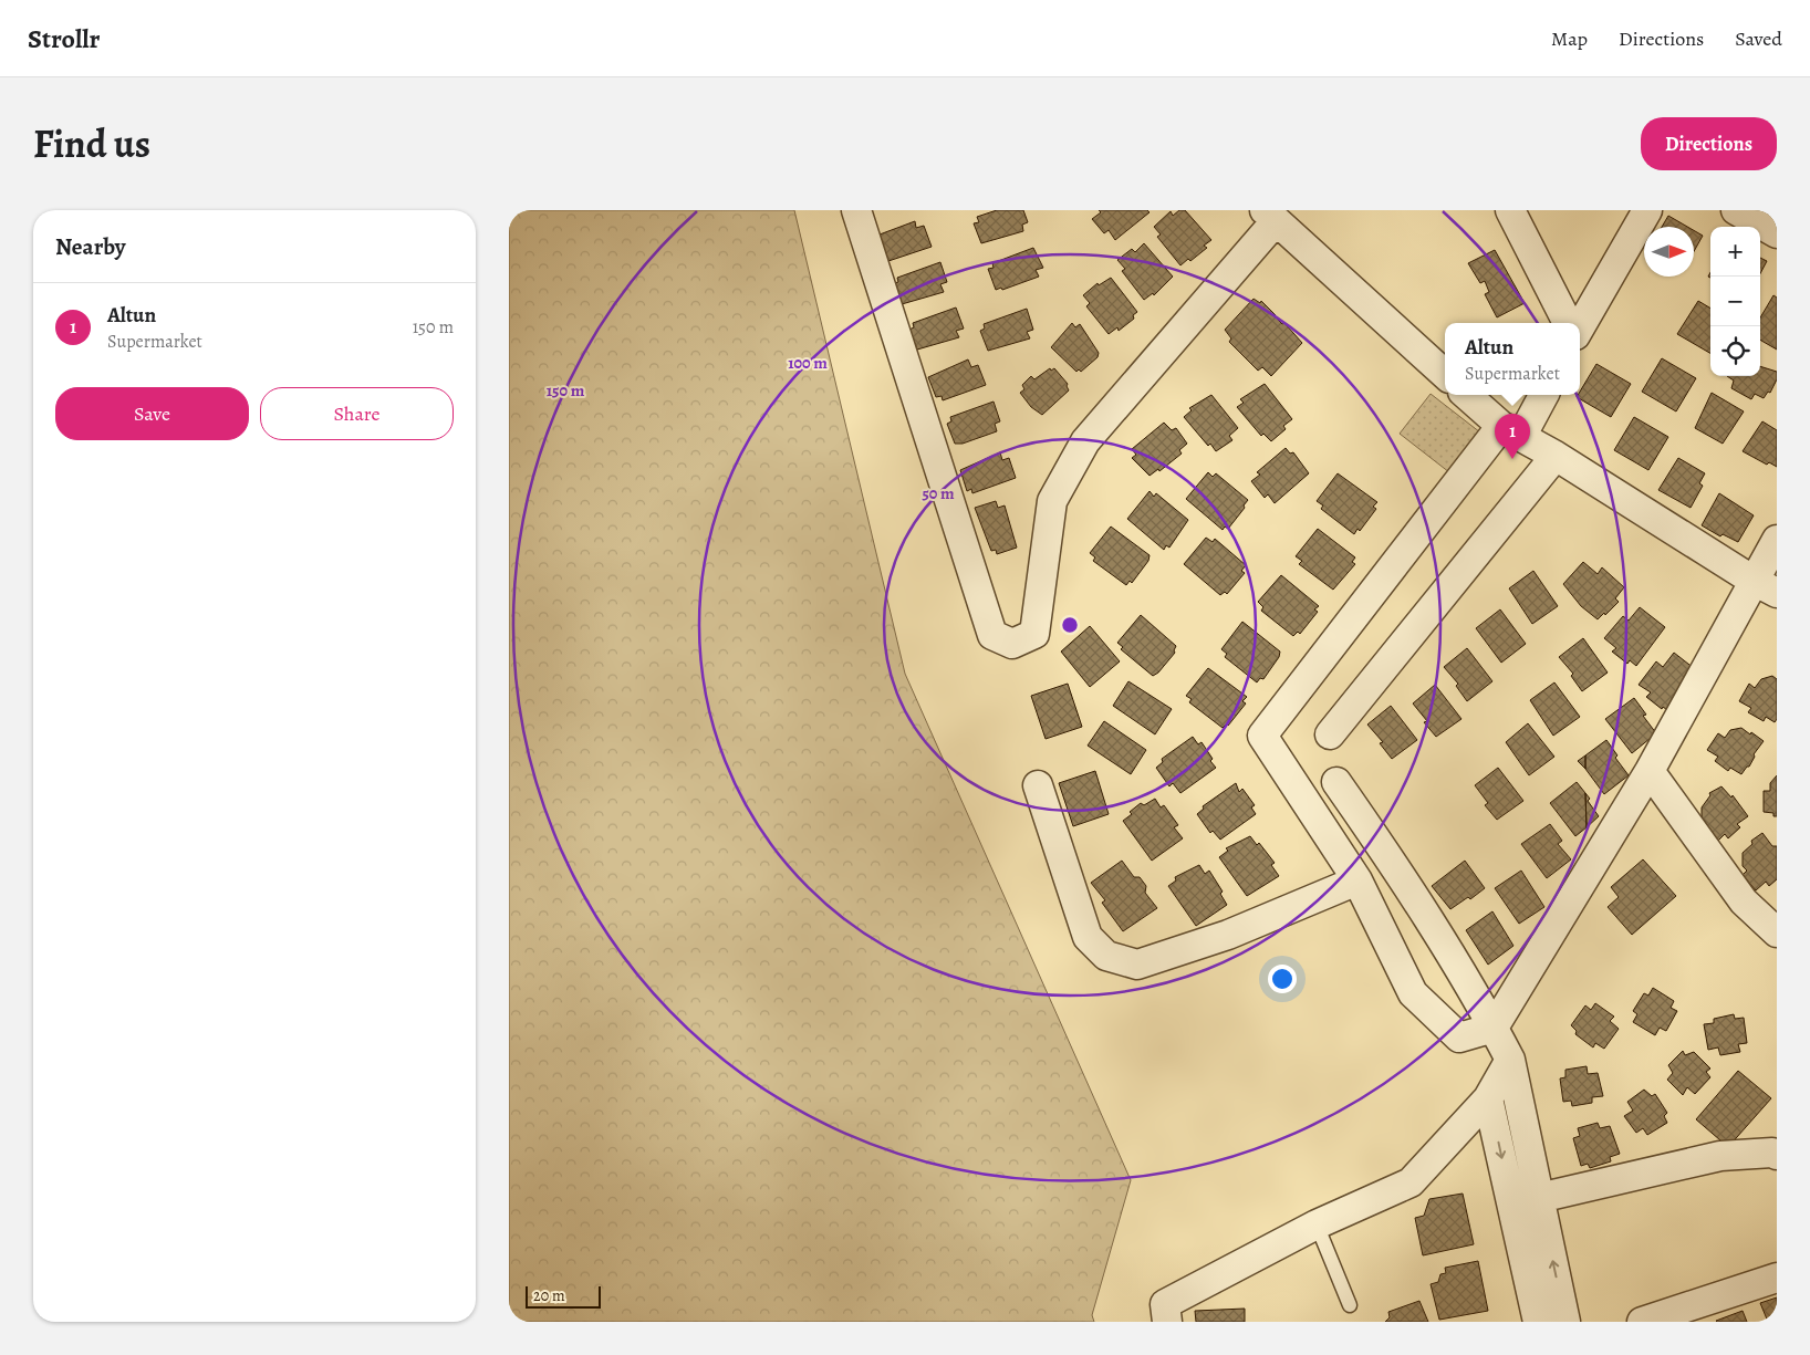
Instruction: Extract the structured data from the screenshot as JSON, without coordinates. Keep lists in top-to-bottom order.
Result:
{
  "scale_bar": "20 m",
  "north": "right",
  "page": {
    "header": "Strollr",
    "nav": ["Map", "Directions", "Saved"],
    "title": "Find us",
    "buttons": [
      "Directions",
      ["Save", "Share"]
    ],
    "heading": "Nearby",
    "map_buttons": ["+", "−"],
    "list": [
      {
        "mark": "1",
        "name": "Altun",
        "note": "Supermarket",
        "value": "150 m"
      }
    ],
    "popup": ["Altun", "Supermarket"],
    "pins": "1",
    "scale": "20 m"
  },
  "rings": ["100 m", "150 m", "50 m"]
}
